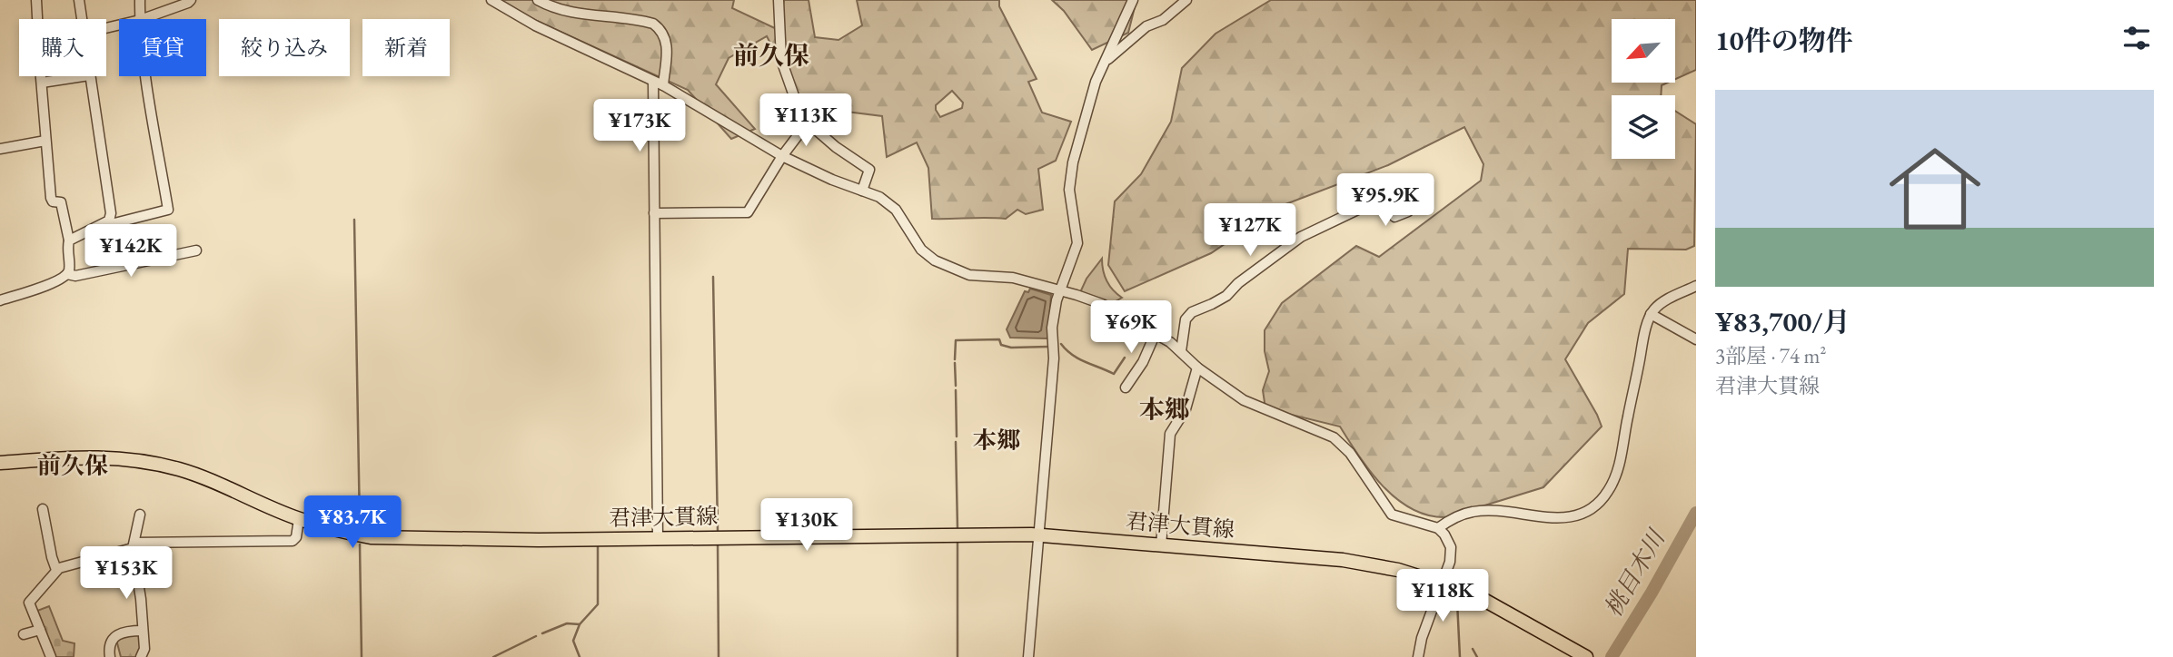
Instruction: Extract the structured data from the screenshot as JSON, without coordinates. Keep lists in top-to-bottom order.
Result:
{
  "streets": {
    "main road": ["君津大貫線"]
  },
  "districts": [
    "前久保",
    "本郷",
    "本郷",
    "前久保"
  ],
  "water": ["桃目木川"],
  "north": "bottom left",
  "page": {
    "heading": "10件の物件",
    "chip": [
      "購入",
      "賃貸",
      "絞り込み",
      "新着"
    ],
    "list": [
      {
        "name": "¥83,700/月",
        "note": "3部屋 · 74 m² · 君津大貫線"
      }
    ],
    "price": [
      "¥113K",
      "¥173K",
      "¥95.9K",
      "¥127K",
      "¥142K",
      "¥69K",
      "¥83.7K",
      "¥130K",
      "¥153K",
      "¥118K"
    ]
  }
}
